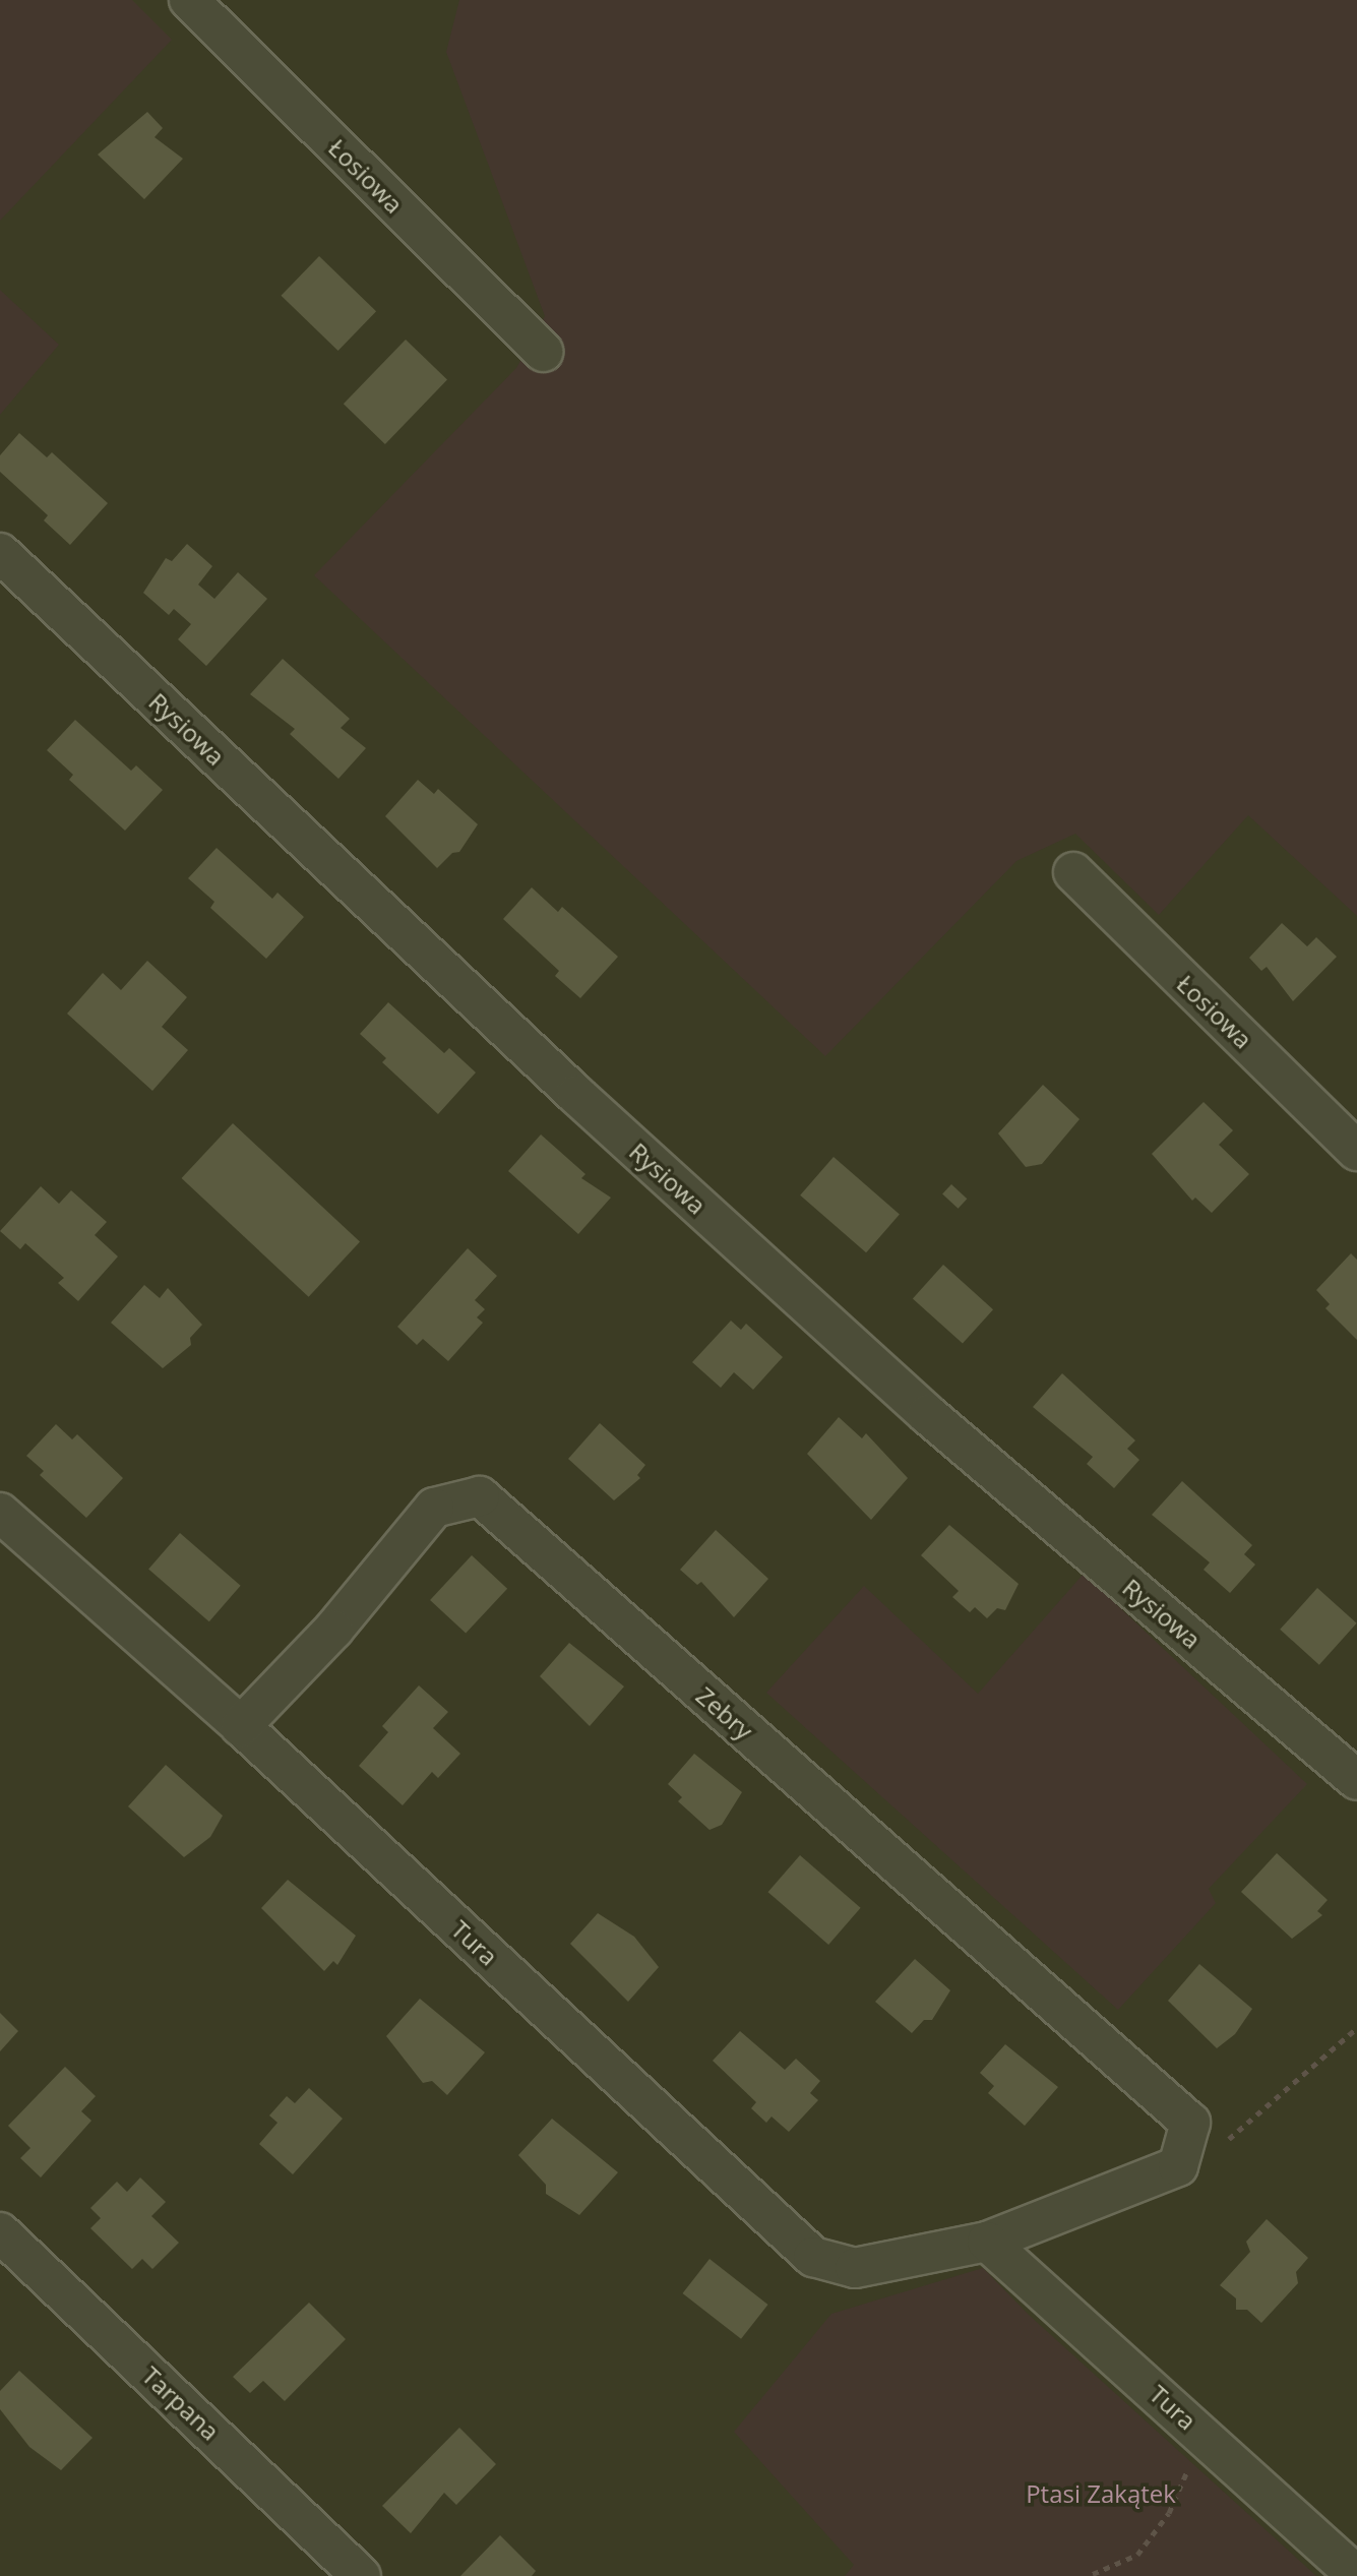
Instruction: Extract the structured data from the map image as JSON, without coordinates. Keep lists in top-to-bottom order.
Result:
{
  "streets": {
    "street": [
      "Łosiowa",
      "Rysiowa",
      "Zebry",
      "Tura",
      "Tarpana"
    ]
  },
  "crossings": [
    ["Zebry", "Tura"]
  ],
  "parks": ["Ptasi Zakątek"]
}
